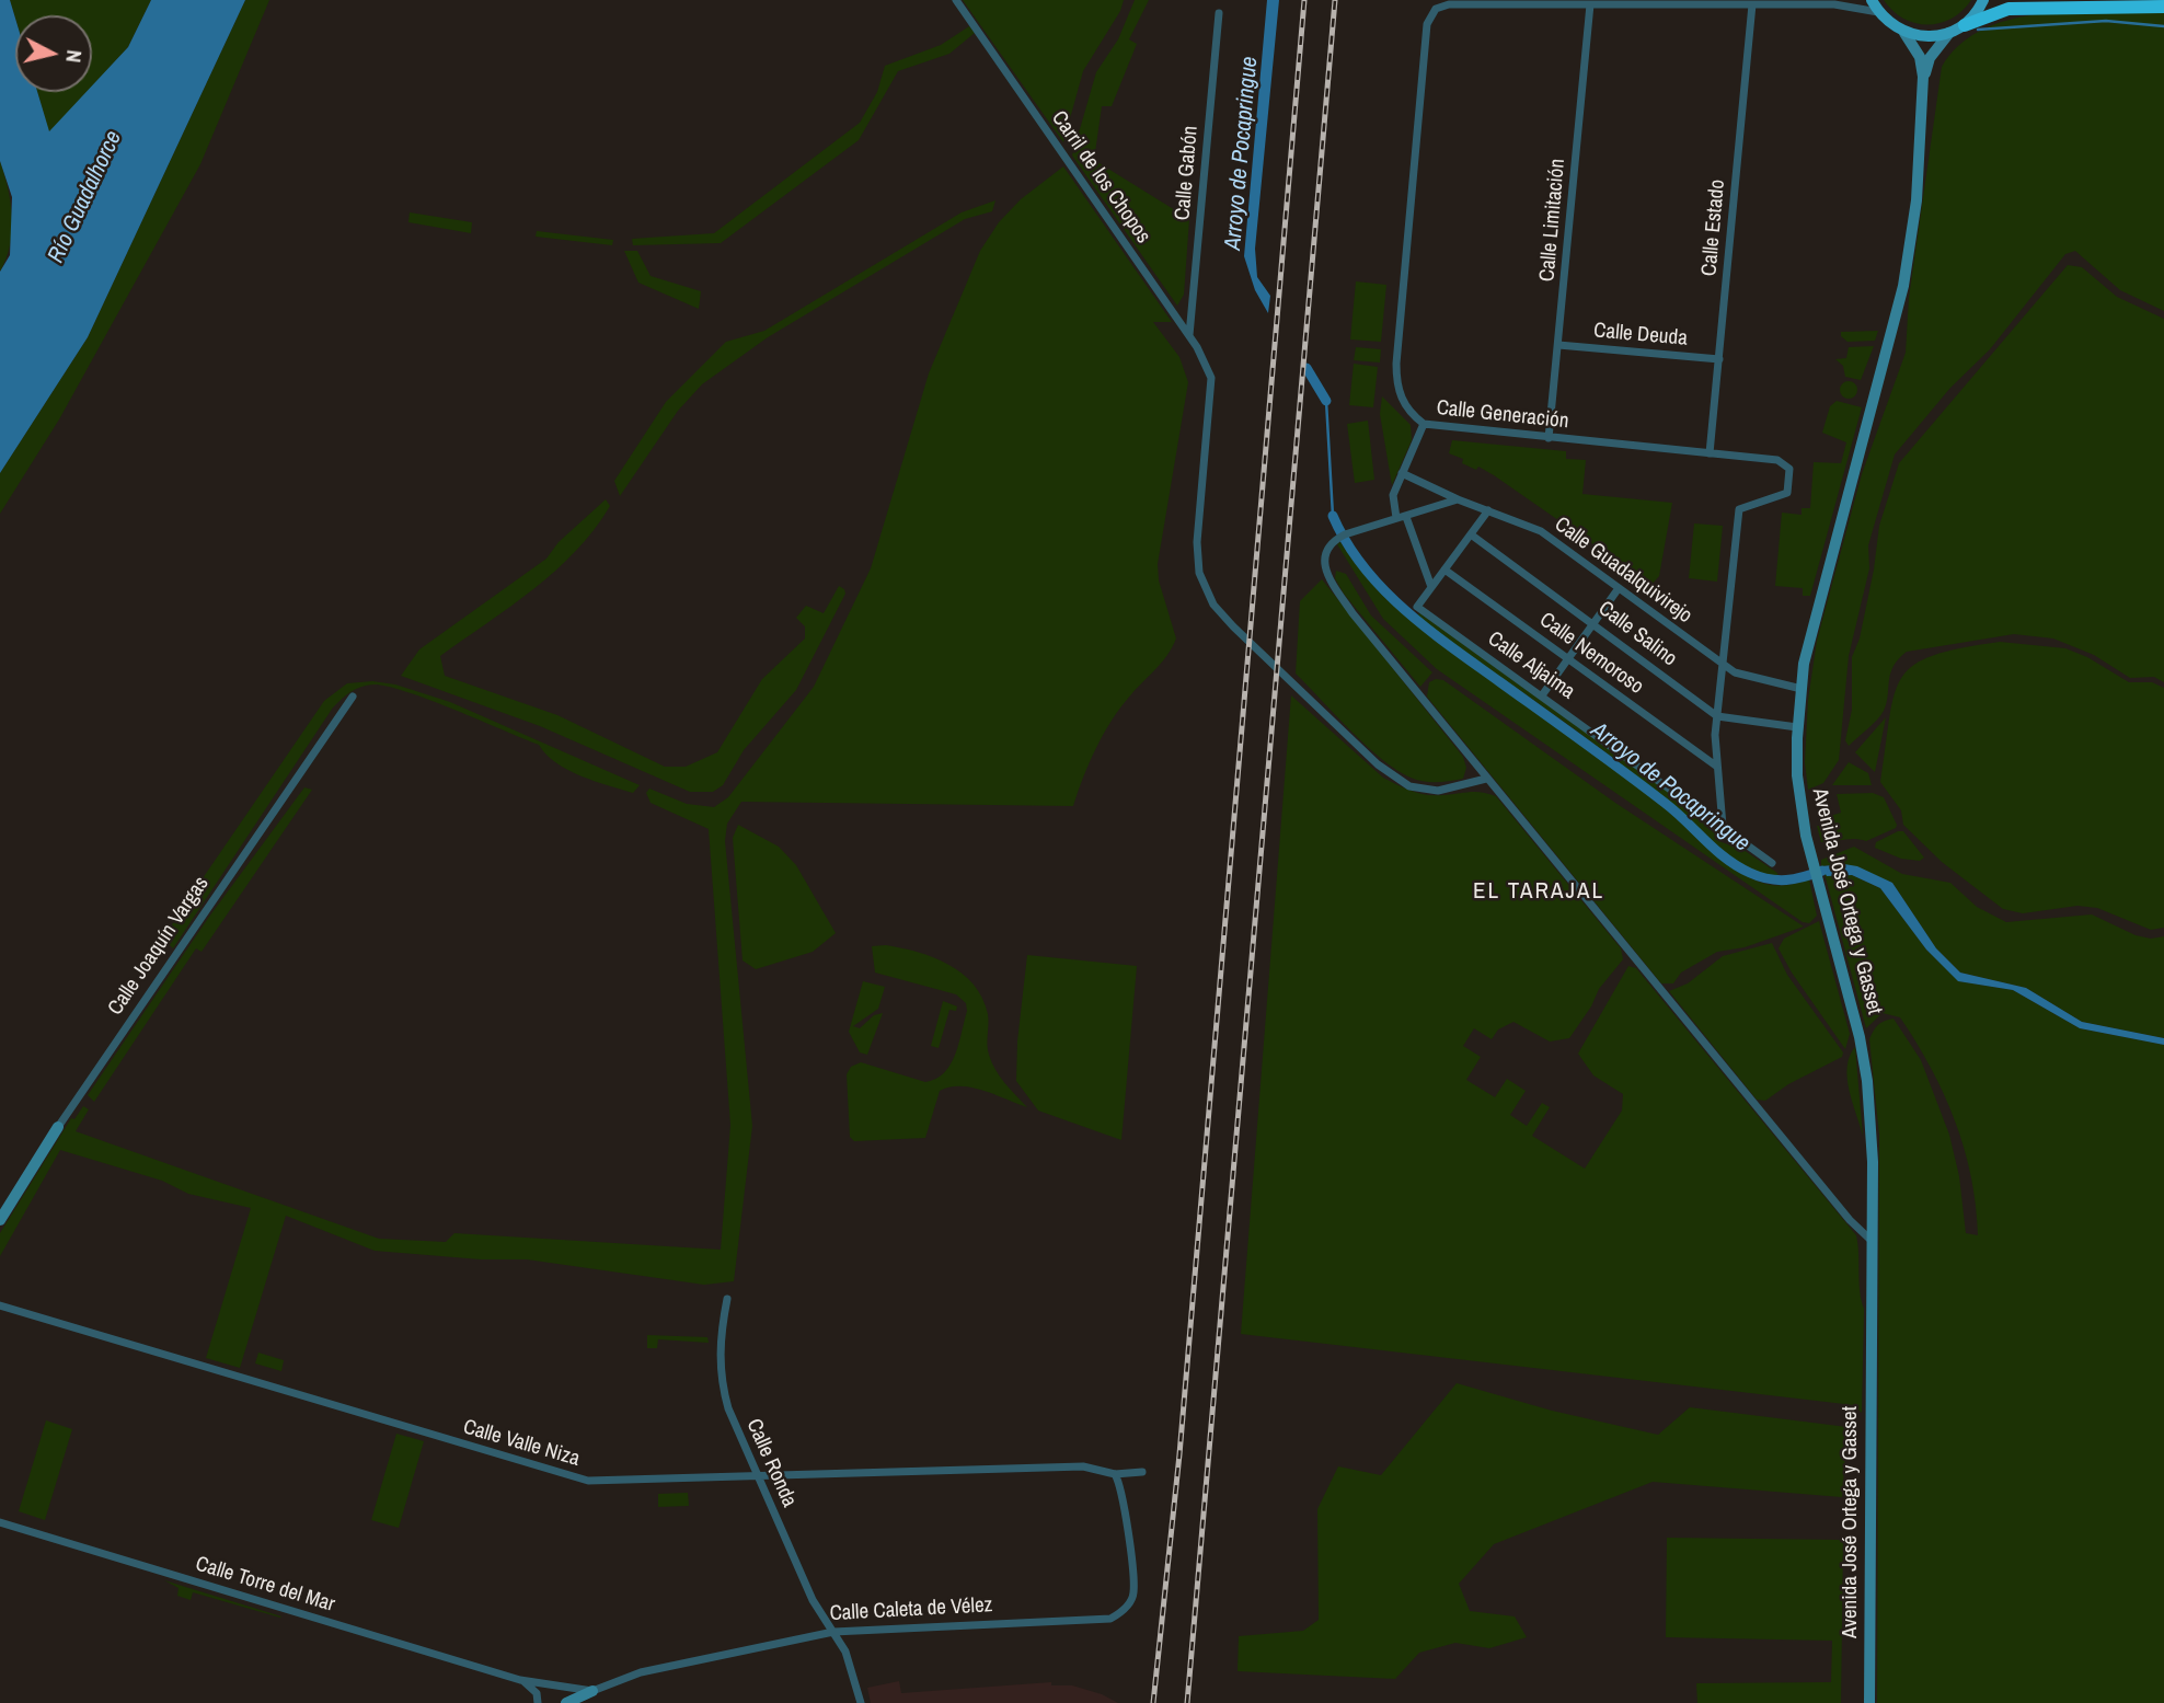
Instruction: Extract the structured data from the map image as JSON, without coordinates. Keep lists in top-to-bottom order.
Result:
{
  "streets": {
    "main road": ["Avenida José Ortega y Gasset", "Calle Joaquín Vargas", "Calle Caleta de Vélez"],
    "street": [
      "Calle Gabón",
      "Carril de los Chopos",
      "Calle Limitación",
      "Calle Estado",
      "Calle Deuda",
      "Calle Generación",
      "Calle Guadalquivirejo",
      "Calle Salino",
      "Calle Nemoroso",
      "Calle Aljaima",
      "Calle Valle Niza",
      "Calle Ronda",
      "Calle Torre del Mar"
    ]
  },
  "crossings": [
    ["Calle Gabón", "Carril de los Chopos"],
    ["Calle Limitación", "Calle Deuda"],
    ["Calle Limitación", "Calle Generación"],
    ["Calle Estado", "Calle Deuda"],
    ["Calle Estado", "Calle Generación"],
    ["Calle Generación", "Calle Guadalquivirejo"],
    ["Calle Guadalquivirejo", "Avenida José Ortega y Gasset"],
    ["Calle Salino", "Avenida José Ortega y Gasset"],
    ["Calle Valle Niza", "Calle Ronda"],
    ["Calle Valle Niza", "Calle Caleta de Vélez"],
    ["Calle Ronda", "Calle Caleta de Vélez"],
    ["Calle Torre del Mar", "Calle Caleta de Vélez"]
  ],
  "districts": ["EL TARAJAL"],
  "water": ["Arroyo de Pocapringue", "Río Guadalhorce"],
  "north": "right"
}
